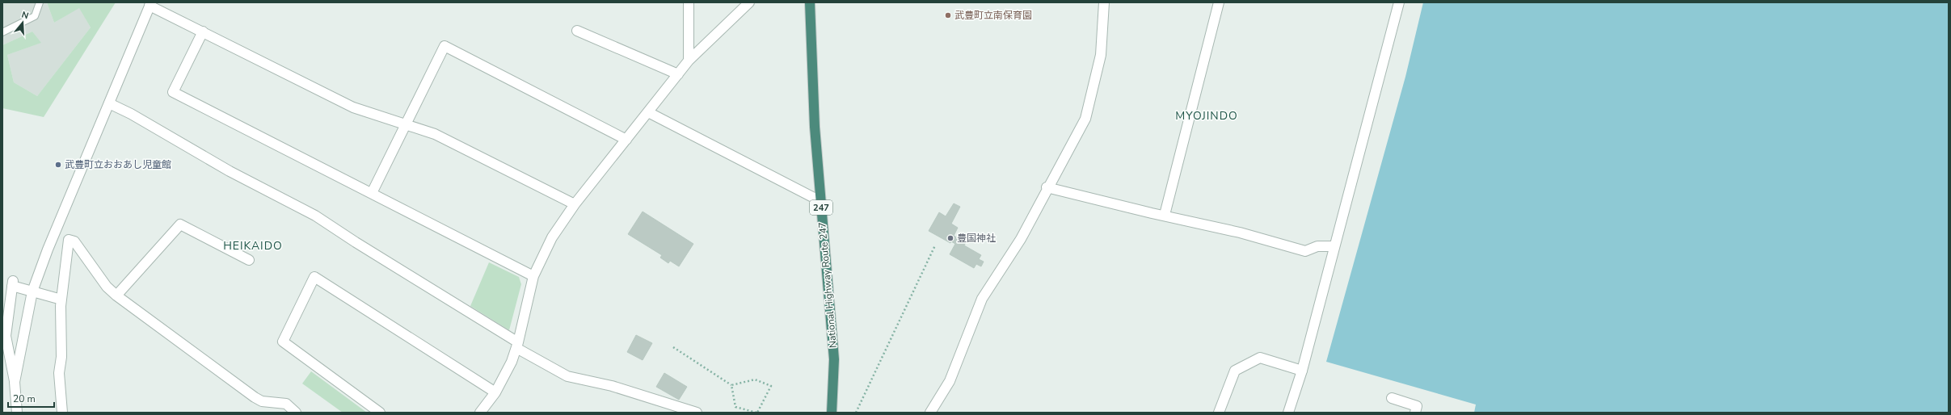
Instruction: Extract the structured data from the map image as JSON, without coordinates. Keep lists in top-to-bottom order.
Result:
{
  "streets": {
    "highway": ["247", "National Highway Route 247"]
  },
  "districts": ["MYOJINDO", "HEIKAIDO"],
  "places": ["武豊町立南保育園", "武豊町立おおあし児童館", "豊国神社"],
  "scale_bar": "20 m",
  "north": "top"
}
